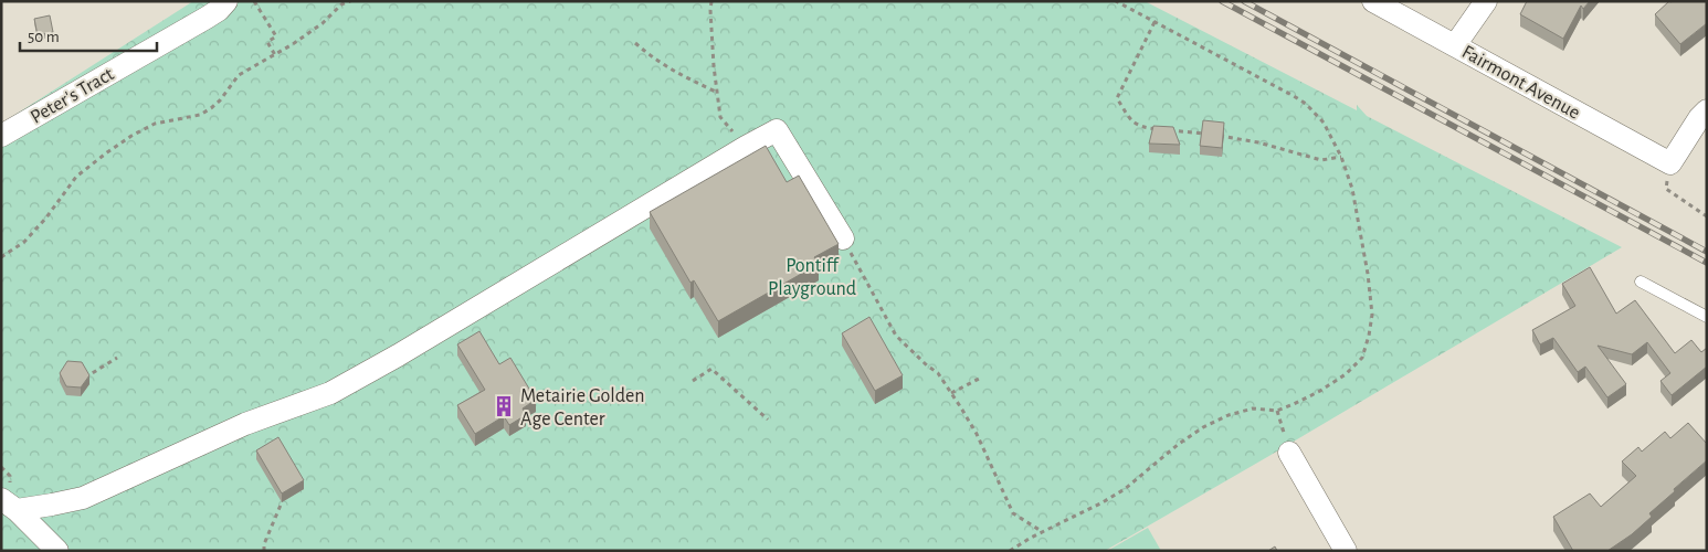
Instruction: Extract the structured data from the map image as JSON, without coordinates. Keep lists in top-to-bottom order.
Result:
{
  "streets": {
    "street": ["Fairmont Avenue", "Peter's Tract"]
  },
  "parks": ["Pontiff Playground"],
  "places": {
    "building": ["Metairie Golden Age Center"]
  },
  "scale_bar": "50 m"
}
